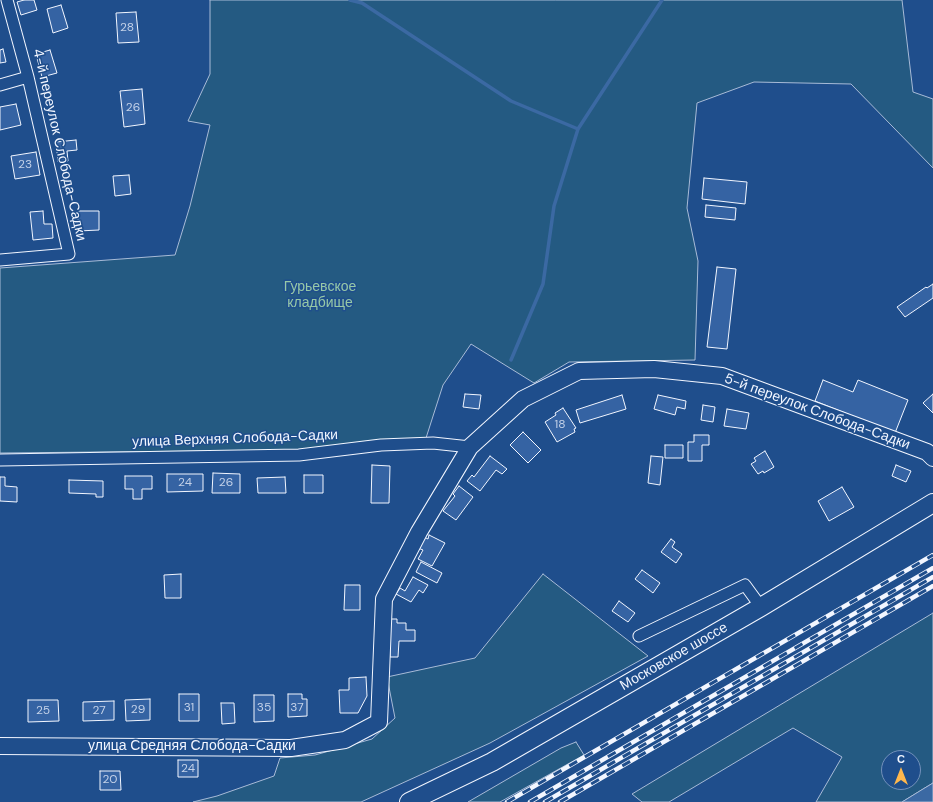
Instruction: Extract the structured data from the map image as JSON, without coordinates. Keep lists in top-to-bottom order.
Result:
{
  "streets": {
    "main road": ["Московское шоссе"],
    "street": [
      "4-й переулок Слобода-Садки",
      "5-й переулок Слобода-Садки",
      "улица Верхняя Слобода-Садки",
      "улица Средняя Слобода-Садки"
    ]
  },
  "crossings": [
    ["5-й переулок Слобода-Садки", "улица Верхняя Слобода-Садки"],
    ["5-й переулок Слобода-Садки", "улица Средняя Слобода-Садки"]
  ],
  "parks": ["Гурьевское кладбище"],
  "house_numbers": [
    "28",
    "26",
    "23",
    "18",
    "24",
    "26",
    "31",
    "35",
    "37",
    "29",
    "25",
    "27",
    "24",
    "20"
  ],
  "north": "top"
}
